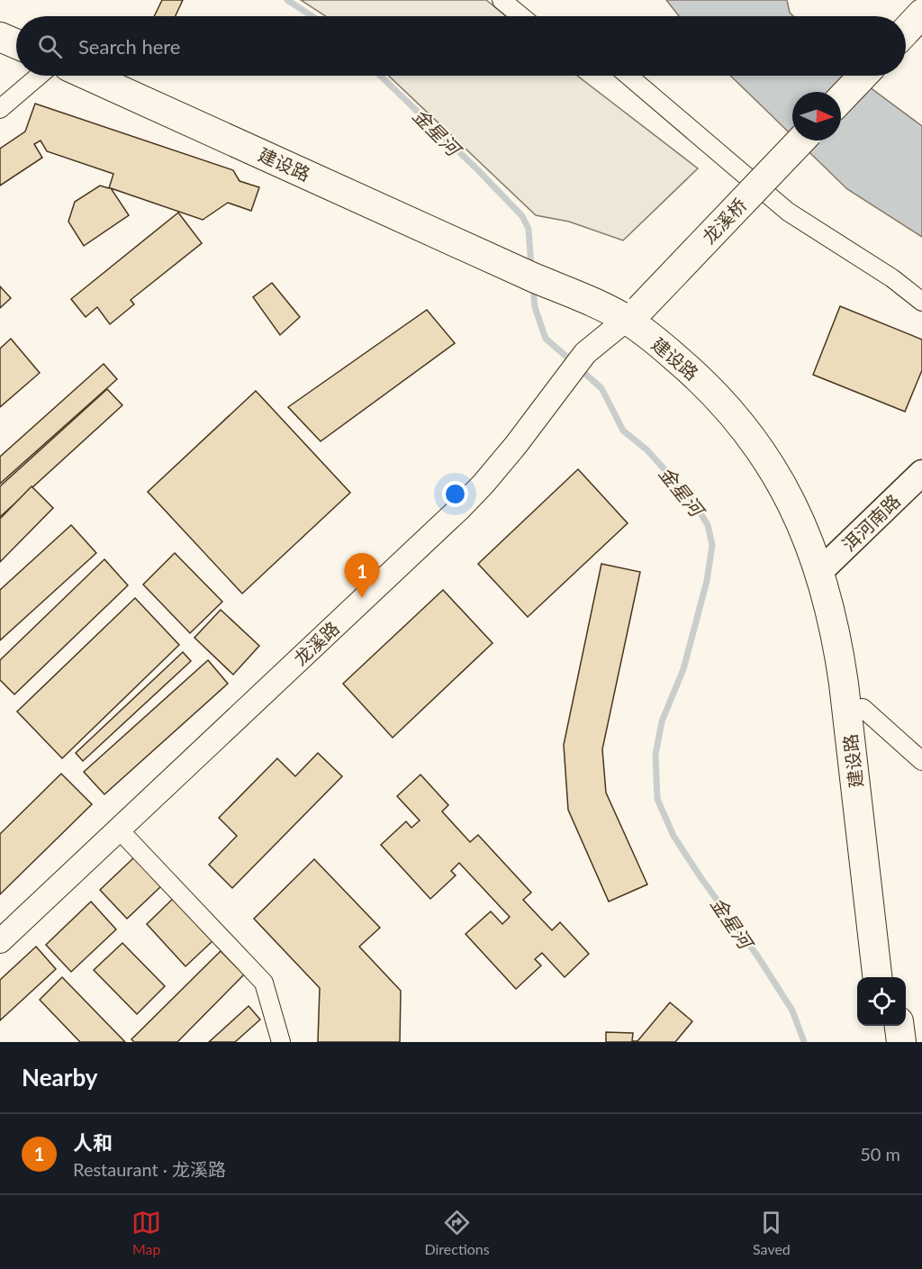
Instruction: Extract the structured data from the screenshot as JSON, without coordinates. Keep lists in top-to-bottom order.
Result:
{
  "streets": {
    "main road": ["建设路", "龙溪桥", "洱河南路"],
    "street": ["龙溪路"]
  },
  "crossings": [
    ["建设路", "龙溪桥"],
    ["建设路", "洱河南路"],
    ["建设路", "龙溪路"],
    ["龙溪桥", "龙溪路"]
  ],
  "water": ["金星河"],
  "north": "right",
  "page": {
    "search": "Search here",
    "pins": "1",
    "heading": "Nearby",
    "list": [
      {
        "mark": "1",
        "name": "人和",
        "note": "Restaurant · 龙溪路",
        "value": "50 m"
      }
    ],
    "nav": ["Map", "Directions", "Saved"]
  }
}
